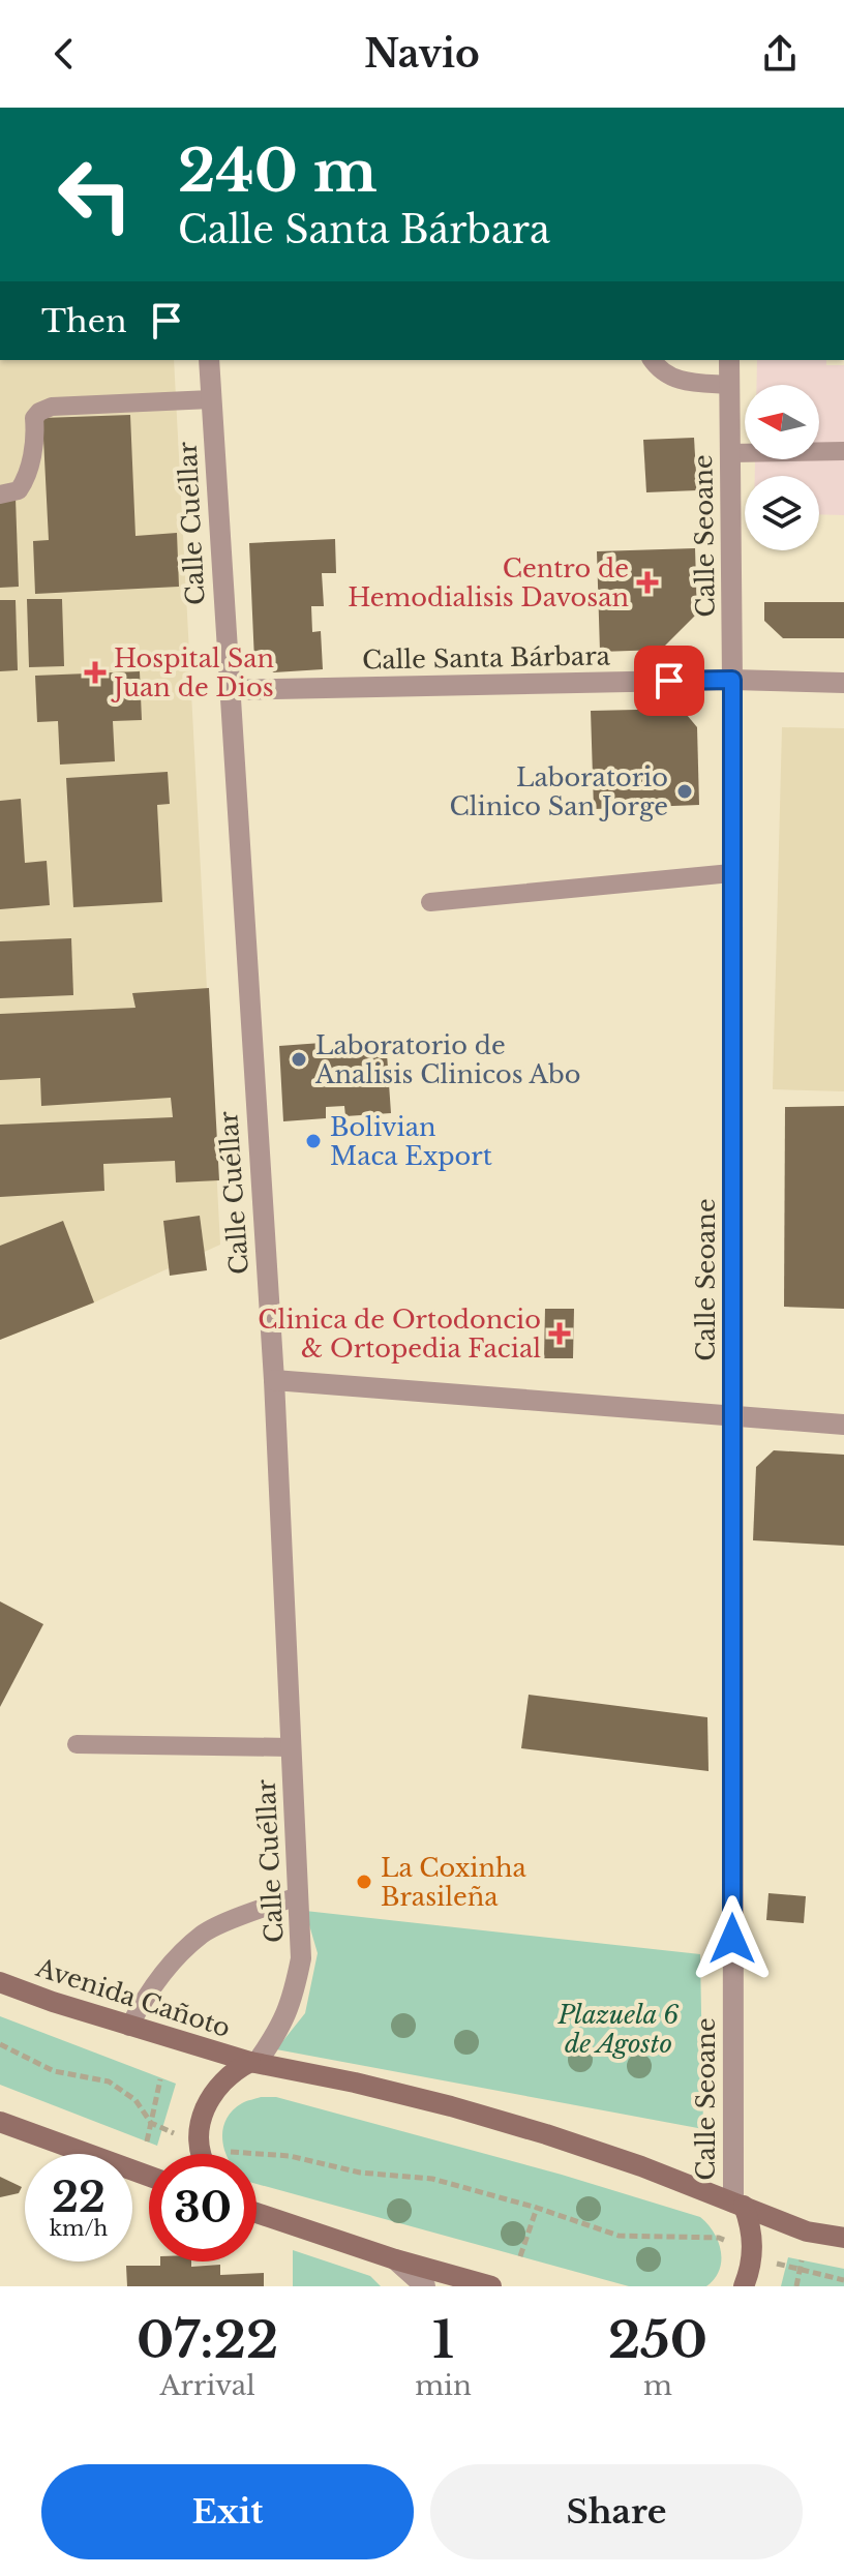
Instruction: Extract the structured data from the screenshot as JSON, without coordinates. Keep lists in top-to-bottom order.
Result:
{
  "streets": {
    "main road": ["Avenida Cañoto"],
    "street": ["Calle Cuéllar", "Calle Seoane", "Calle Santa Bárbara"]
  },
  "crossings": [
    ["Calle Cuéllar", "Calle Santa Bárbara"],
    ["Calle Cuéllar", "Avenida Cañoto"],
    ["Calle Seoane", "Calle Santa Bárbara"],
    ["Calle Seoane", "Avenida Cañoto"]
  ],
  "parks": ["Plazuela 6 de Agosto"],
  "places": {
    "health": ["Centro de Hemodialisis Davosan", "Hospital San Juan de Dios", "Clinica de Ortodoncio & Ortopedia Facial"],
    "other": [
      "Laboratorio Clinico San Jorge",
      "Laboratorio de Analisis Clinicos Abo",
      "Bolivian Maca Export",
      "La Coxinha Brasileña"
    ]
  },
  "north": "left",
  "page": {
    "header": "Navio",
    "turn": ["240 m", "Calle Santa Bárbara"],
    "then": "Then",
    "speed": "22 km/h",
    "limit": "30",
    "eta": [
      "07:22",
      "Arrival",
      "1",
      "min",
      "250",
      "m"
    ],
    "buttons": ["Exit", "Share"]
  }
}
